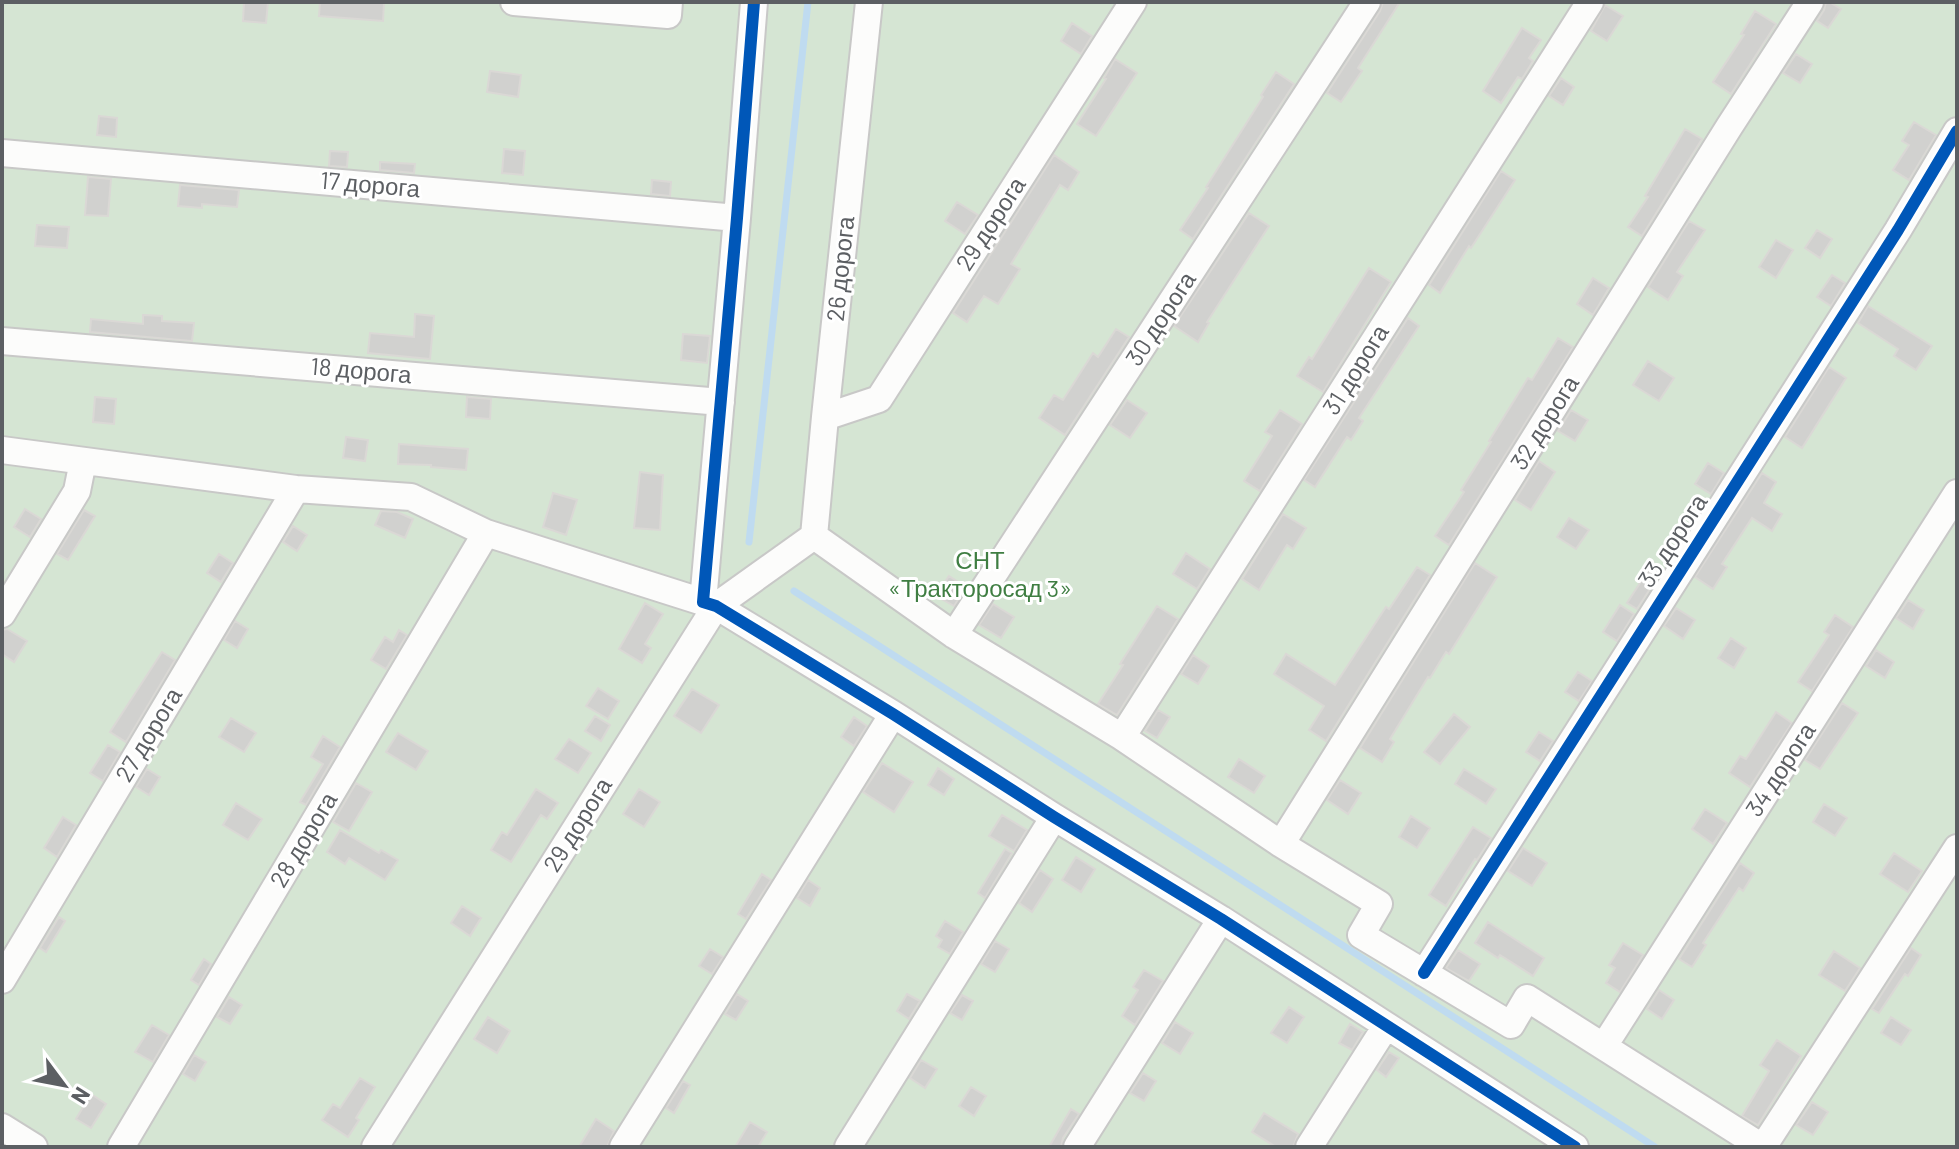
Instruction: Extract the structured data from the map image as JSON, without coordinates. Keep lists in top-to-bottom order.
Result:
{
  "streets": {
    "street": [
      "17 дорога",
      "29 дорога",
      "26 дорога",
      "30 дорога",
      "31 дорога",
      "18 дорога",
      "32 дорога",
      "33 дорога",
      "27 дорога",
      "34 дорога",
      "28 дорога"
    ]
  },
  "crossings": [
    ["29 дорога", "26 дорога"]
  ],
  "parks": ["СНТ «Тракторосад 3»"],
  "north": "bottom right"
}
